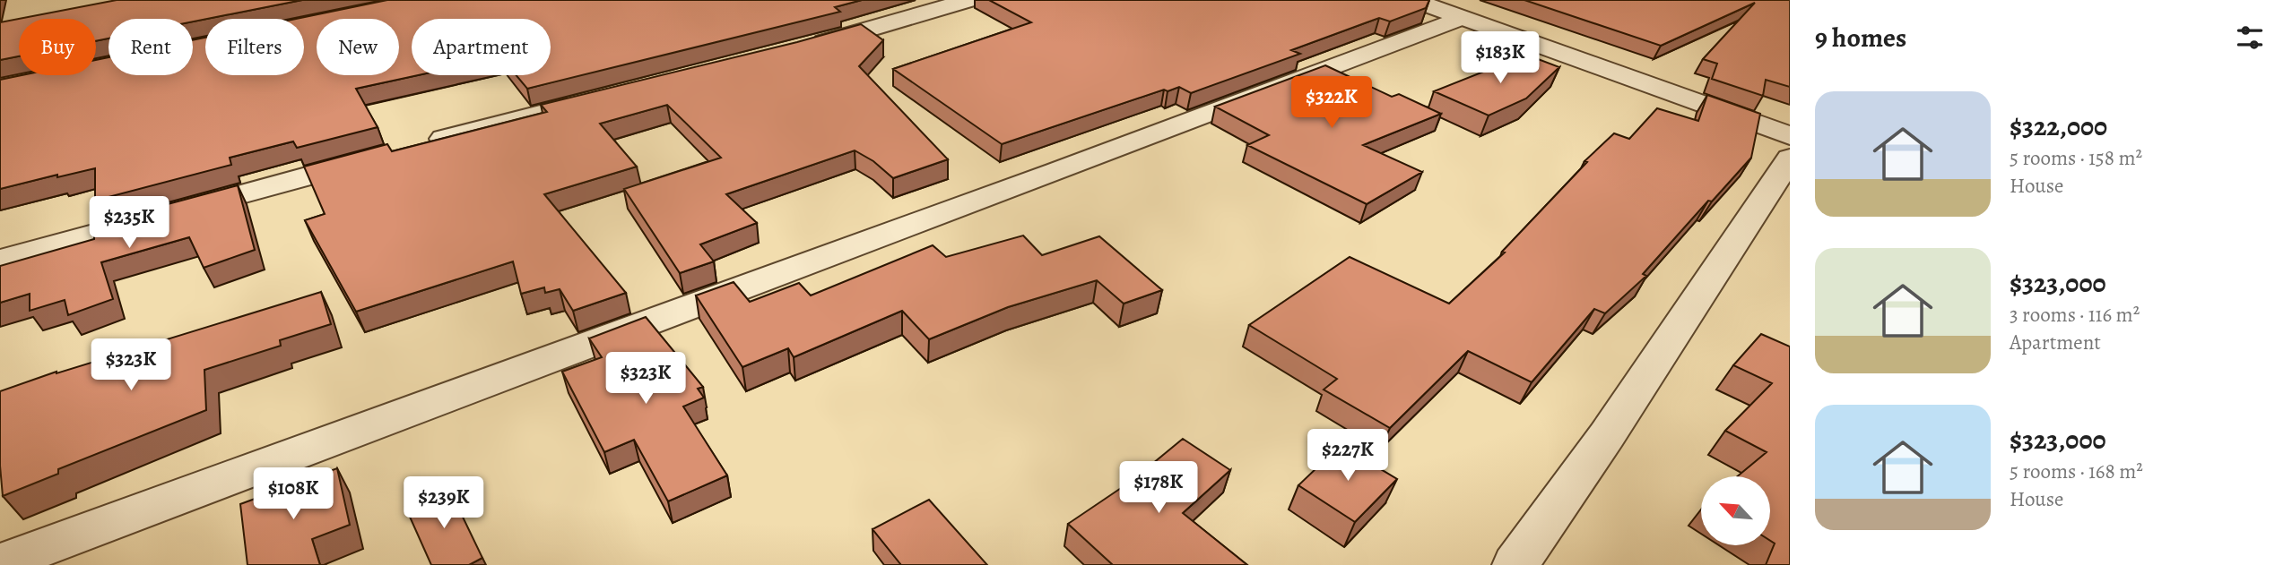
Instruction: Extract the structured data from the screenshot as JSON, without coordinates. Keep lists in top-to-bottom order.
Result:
{
  "north": "top left",
  "page": {
    "heading": "9 homes",
    "chip": [
      "Buy",
      "Rent",
      "Filters",
      "New",
      "Apartment"
    ],
    "price": [
      "$183K",
      "$322K",
      "$235K",
      "$323K",
      "$323K",
      "$227K",
      "$178K",
      "$108K",
      "$239K"
    ],
    "list": [
      {
        "name": "$322,000",
        "note": "5 rooms · 158 m² · House"
      },
      {
        "name": "$323,000",
        "note": "3 rooms · 116 m² · Apartment"
      },
      {
        "name": "$323,000",
        "note": "5 rooms · 168 m² · House"
      }
    ]
  }
}
